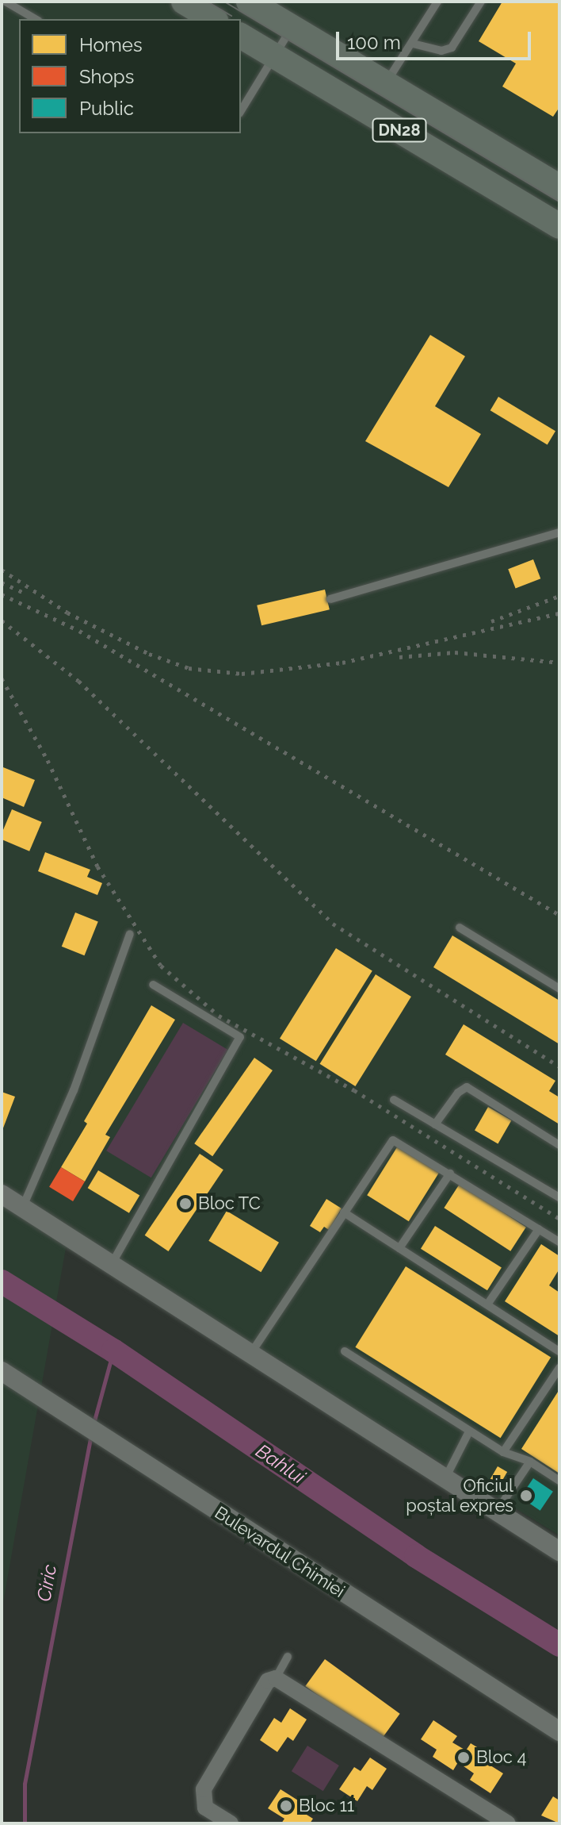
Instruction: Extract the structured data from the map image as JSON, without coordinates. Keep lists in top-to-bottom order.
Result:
{
  "streets": {
    "main road": ["DN28"],
    "street": ["Bulevardul Chimiei"]
  },
  "water": ["Bahlui", "Ciric"],
  "places": [
    "Bloc TC",
    "Oficiul poștal expres",
    "Bloc 4",
    "Bloc 11"
  ],
  "legend": ["Homes", "Shops", "Public"],
  "scale_bar": "100 m"
}
